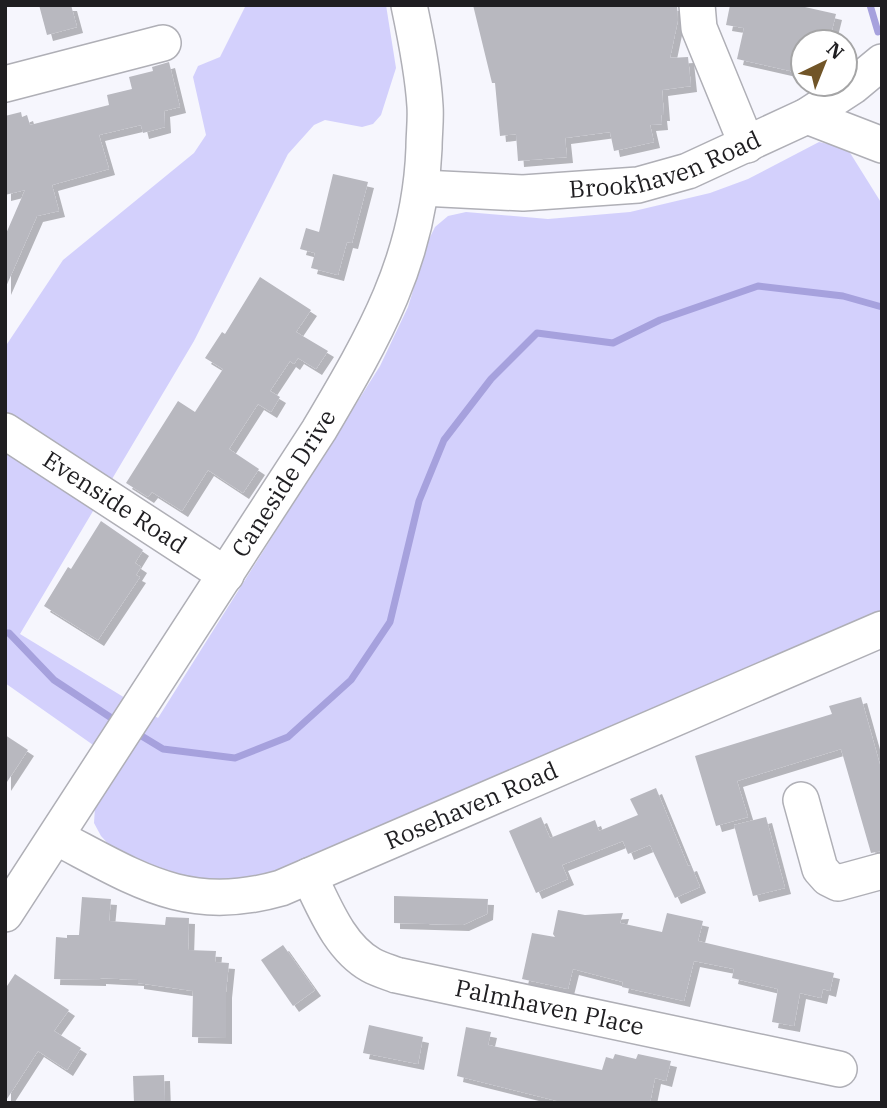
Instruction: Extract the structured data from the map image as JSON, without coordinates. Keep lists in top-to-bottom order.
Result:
{
  "streets": {
    "street": [
      "Brookhaven Road",
      "Caneside Drive",
      "Evenside Road",
      "Rosehaven Road",
      "Palmhaven Place"
    ]
  },
  "crossings": [
    ["Brookhaven Road", "Caneside Drive"],
    ["Caneside Drive", "Evenside Road"],
    ["Caneside Drive", "Rosehaven Road"],
    ["Rosehaven Road", "Palmhaven Place"]
  ],
  "north": "top right"
}
